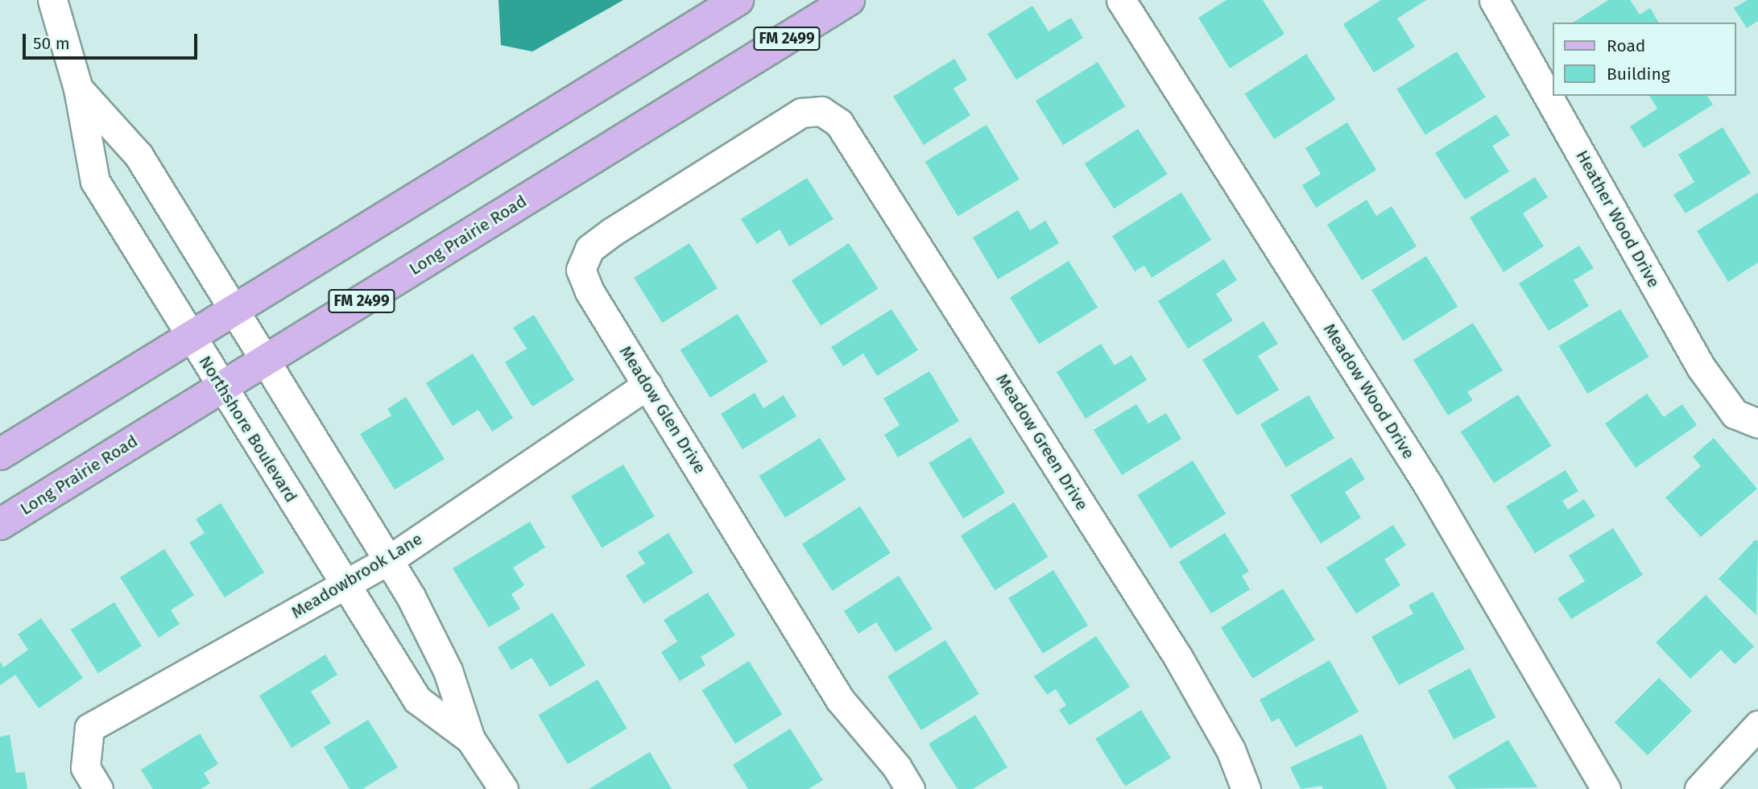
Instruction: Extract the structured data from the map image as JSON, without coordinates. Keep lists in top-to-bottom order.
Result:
{
  "streets": {
    "main road": ["FM 2499", "Long Prairie Road"],
    "street": [
      "Heather Wood Drive",
      "Meadow Wood Drive",
      "Meadow Glen Drive",
      "Northshore Boulevard",
      "Meadow Green Drive",
      "Meadowbrook Lane"
    ]
  },
  "crossings": [
    ["Long Prairie Road", "Northshore Boulevard"],
    ["Meadow Glen Drive", "Meadow Green Drive"],
    ["Meadow Glen Drive", "Meadowbrook Lane"],
    ["Northshore Boulevard", "Meadowbrook Lane"]
  ],
  "legend": ["Road", "Building"],
  "scale_bar": "50 m"
}
